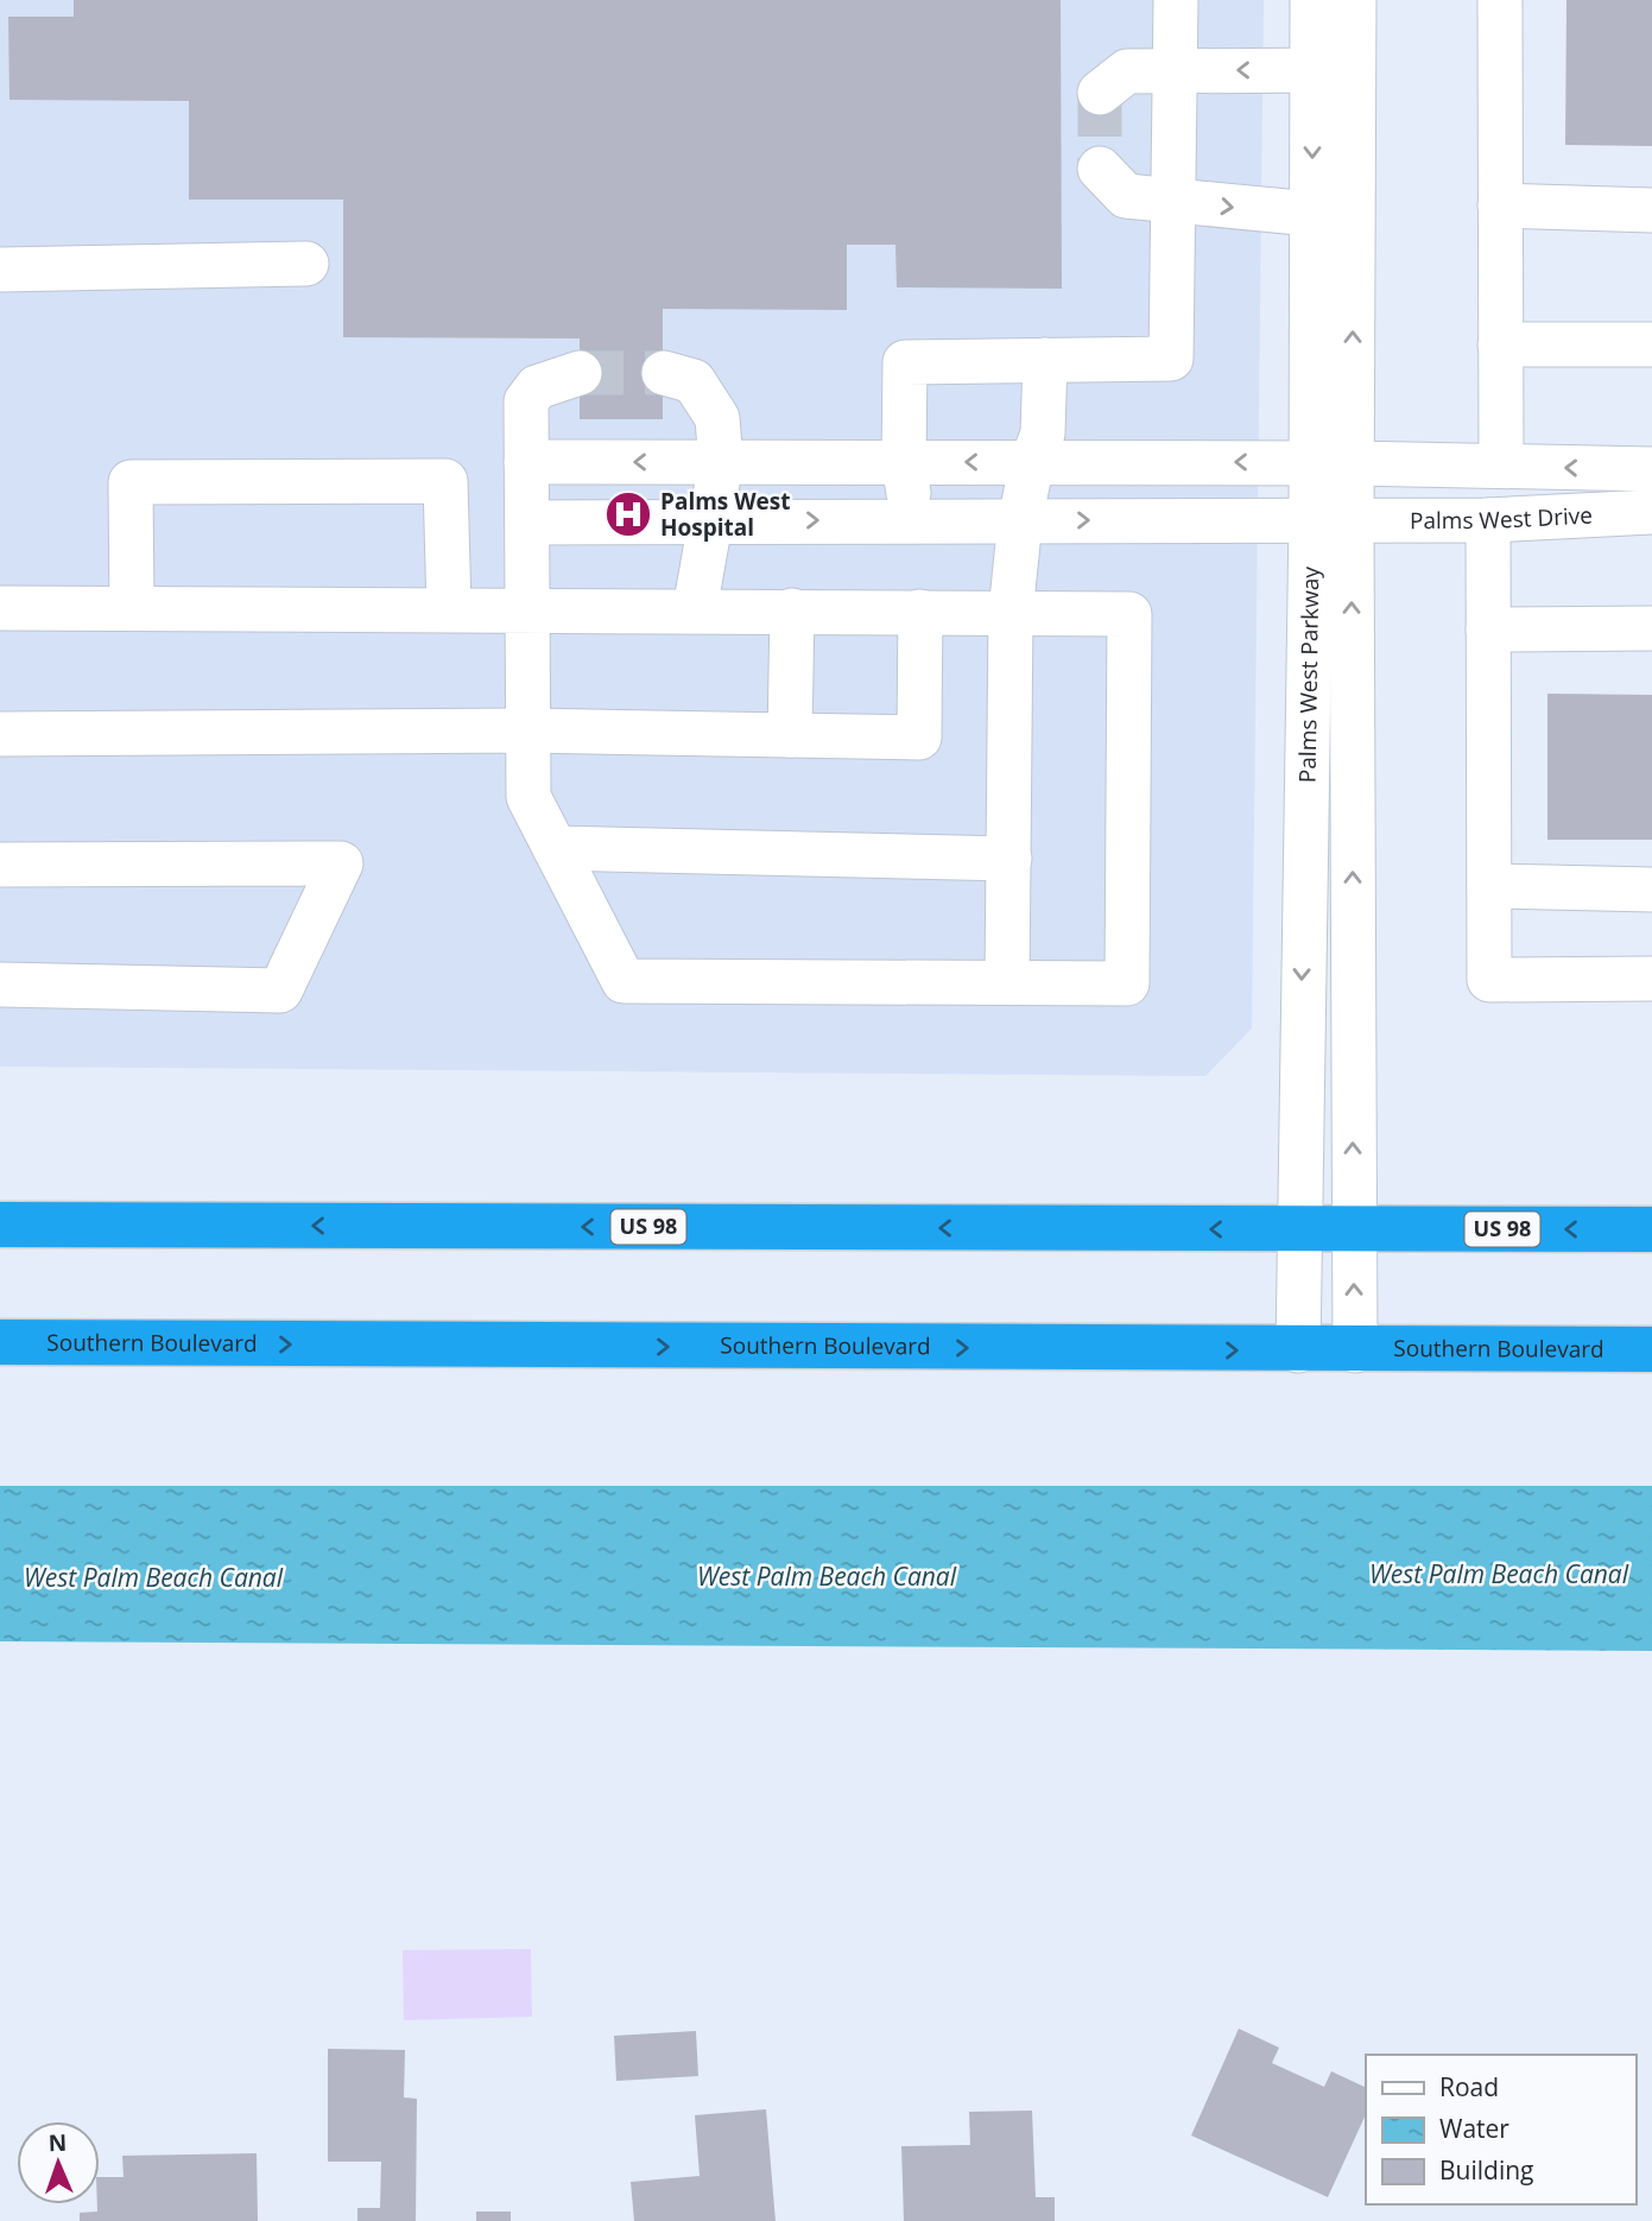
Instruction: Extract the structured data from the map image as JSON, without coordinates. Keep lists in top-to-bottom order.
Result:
{
  "streets": {
    "highway": ["US 98", "Southern Boulevard"],
    "street": ["Palms West Drive", "Palms West Parkway"]
  },
  "crossings": [
    ["Palms West Drive", "Palms West Parkway"],
    ["Palms West Parkway", "US 98"],
    ["Palms West Parkway", "Southern Boulevard"]
  ],
  "water": ["West Palm Beach Canal"],
  "places": {
    "hospital": ["Palms West Hospital"]
  },
  "legend": ["Road", "Water", "Building"],
  "north": "top"
}
